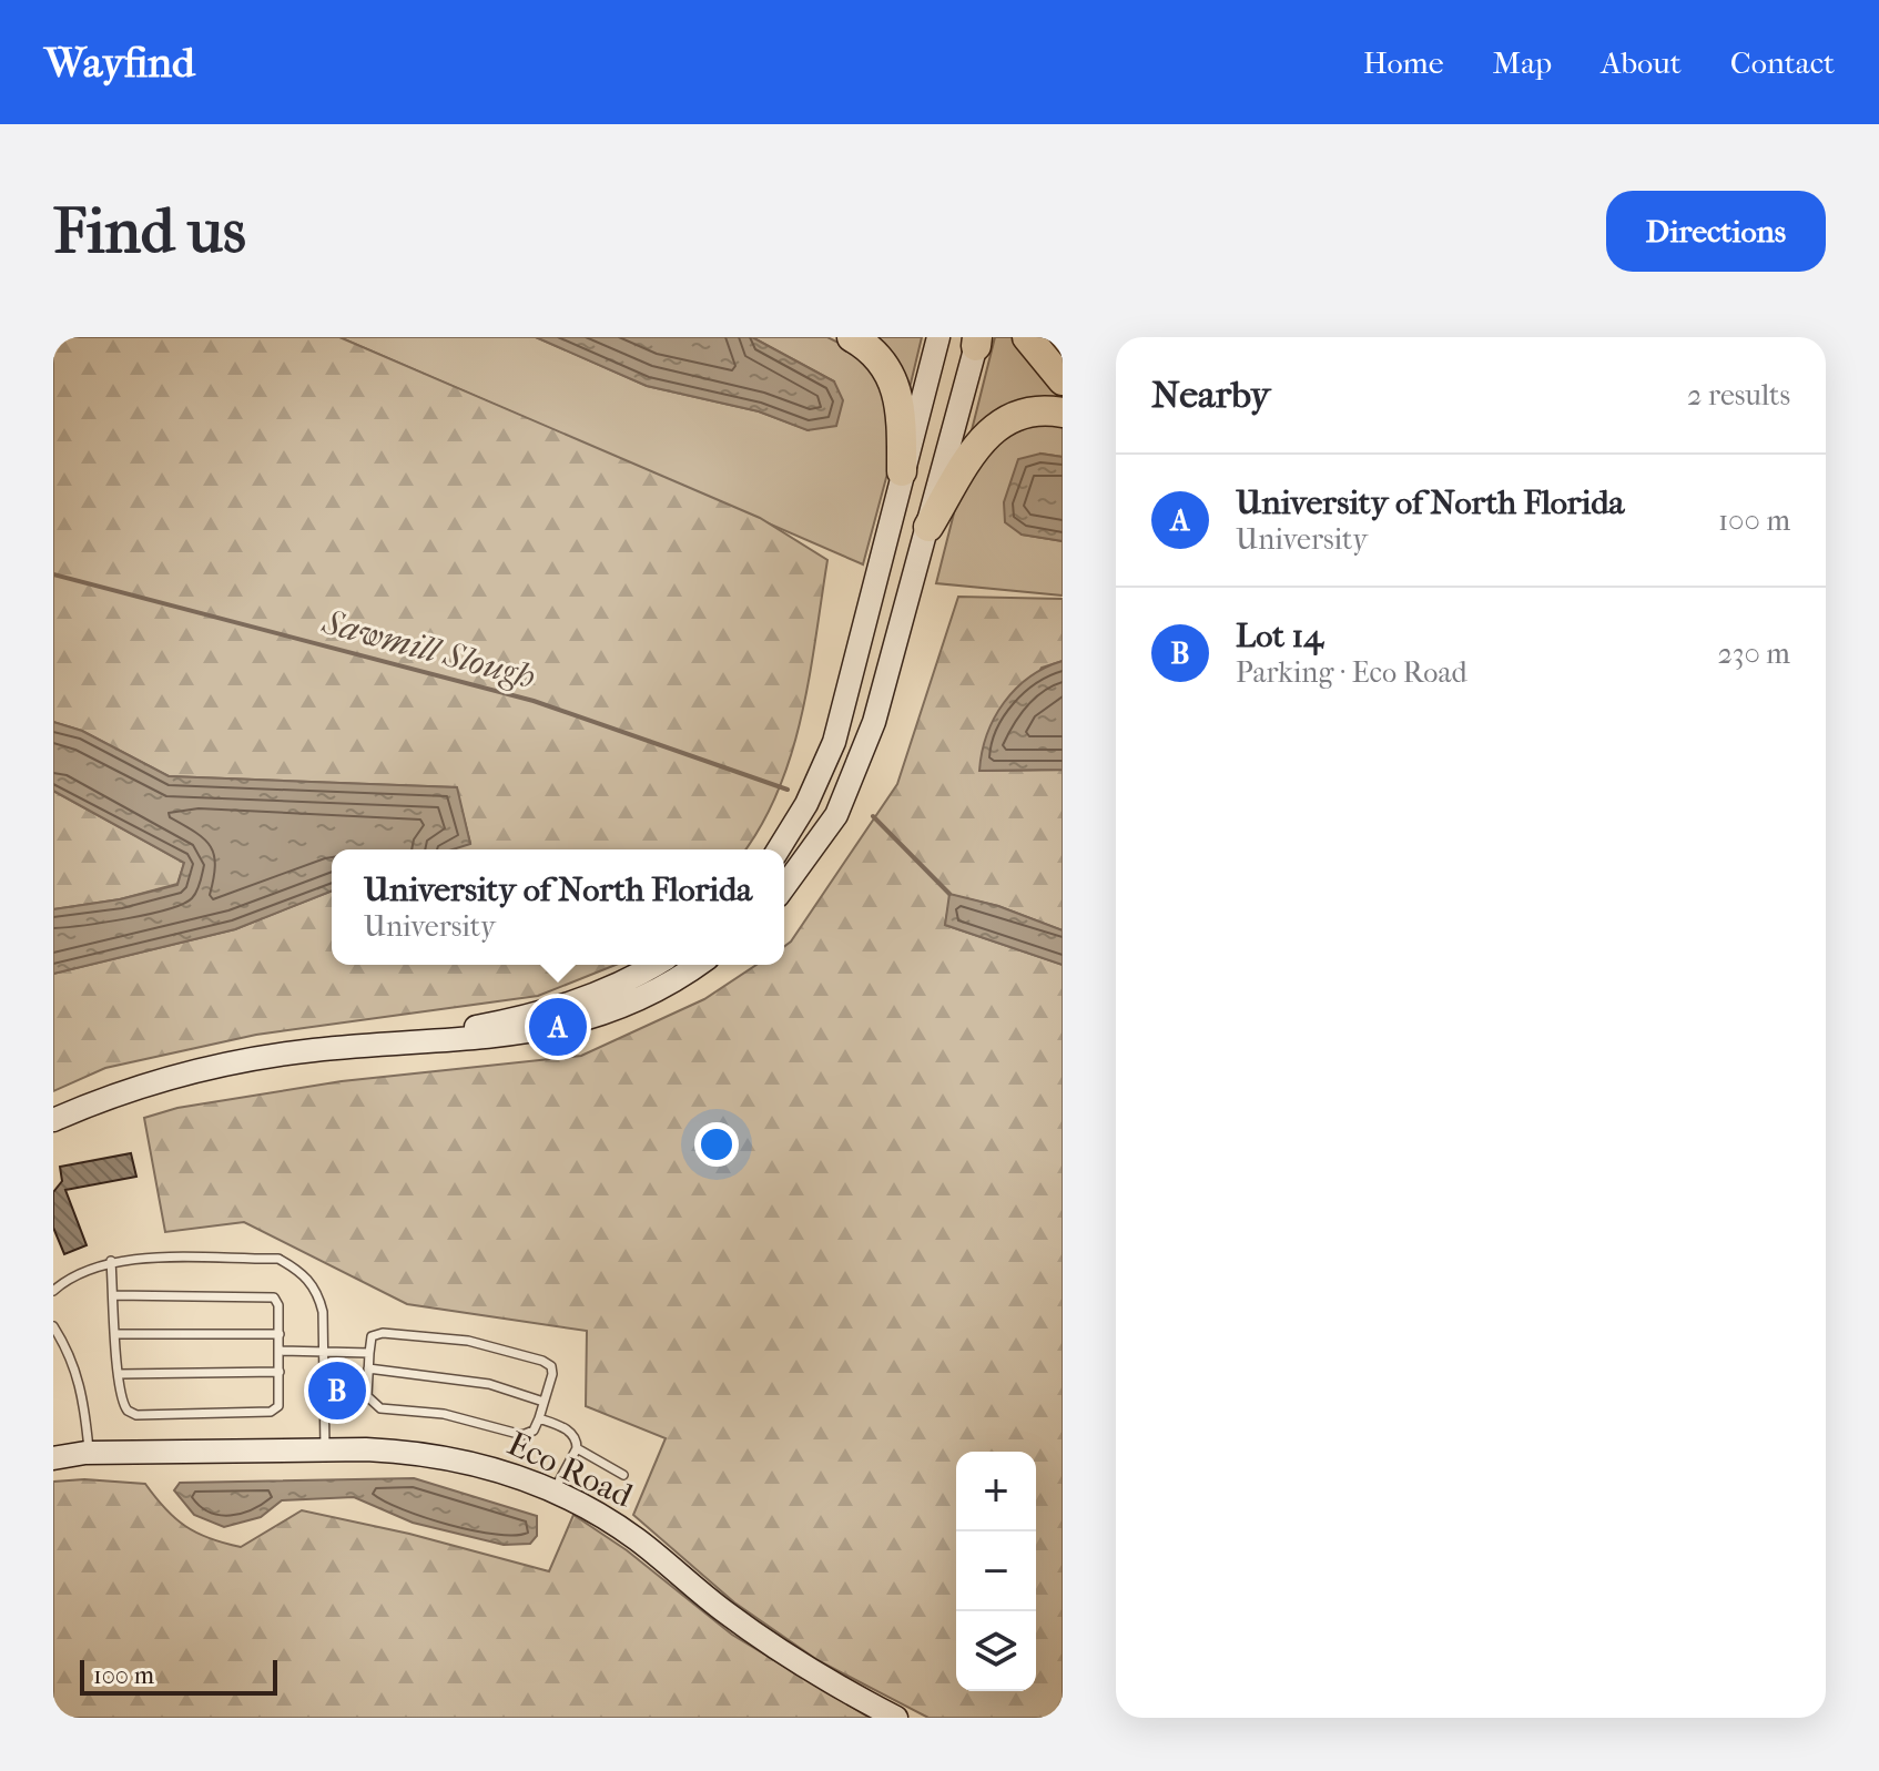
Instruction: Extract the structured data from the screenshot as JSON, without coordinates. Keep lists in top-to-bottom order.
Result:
{
  "streets": {
    "street": ["Eco Road"]
  },
  "water": ["Sawmill Slough"],
  "scale_bar": "100 m",
  "page": {
    "header": "Wayfind",
    "nav": [
      "Home",
      "Map",
      "About",
      "Contact"
    ],
    "buttons": "Directions",
    "title": "Find us",
    "heading": ["Nearby", "2 results"],
    "list": [
      {
        "mark": "A",
        "name": "University of North Florida",
        "note": "University",
        "value": "100 m"
      },
      {
        "mark": "B",
        "name": "Lot 14",
        "note": "Parking · Eco Road",
        "value": "230 m"
      }
    ],
    "popup": ["University of North Florida", "University"],
    "pins": ["A", "B"],
    "map_buttons": ["+", "−"],
    "scale": "100 m"
  }
}
